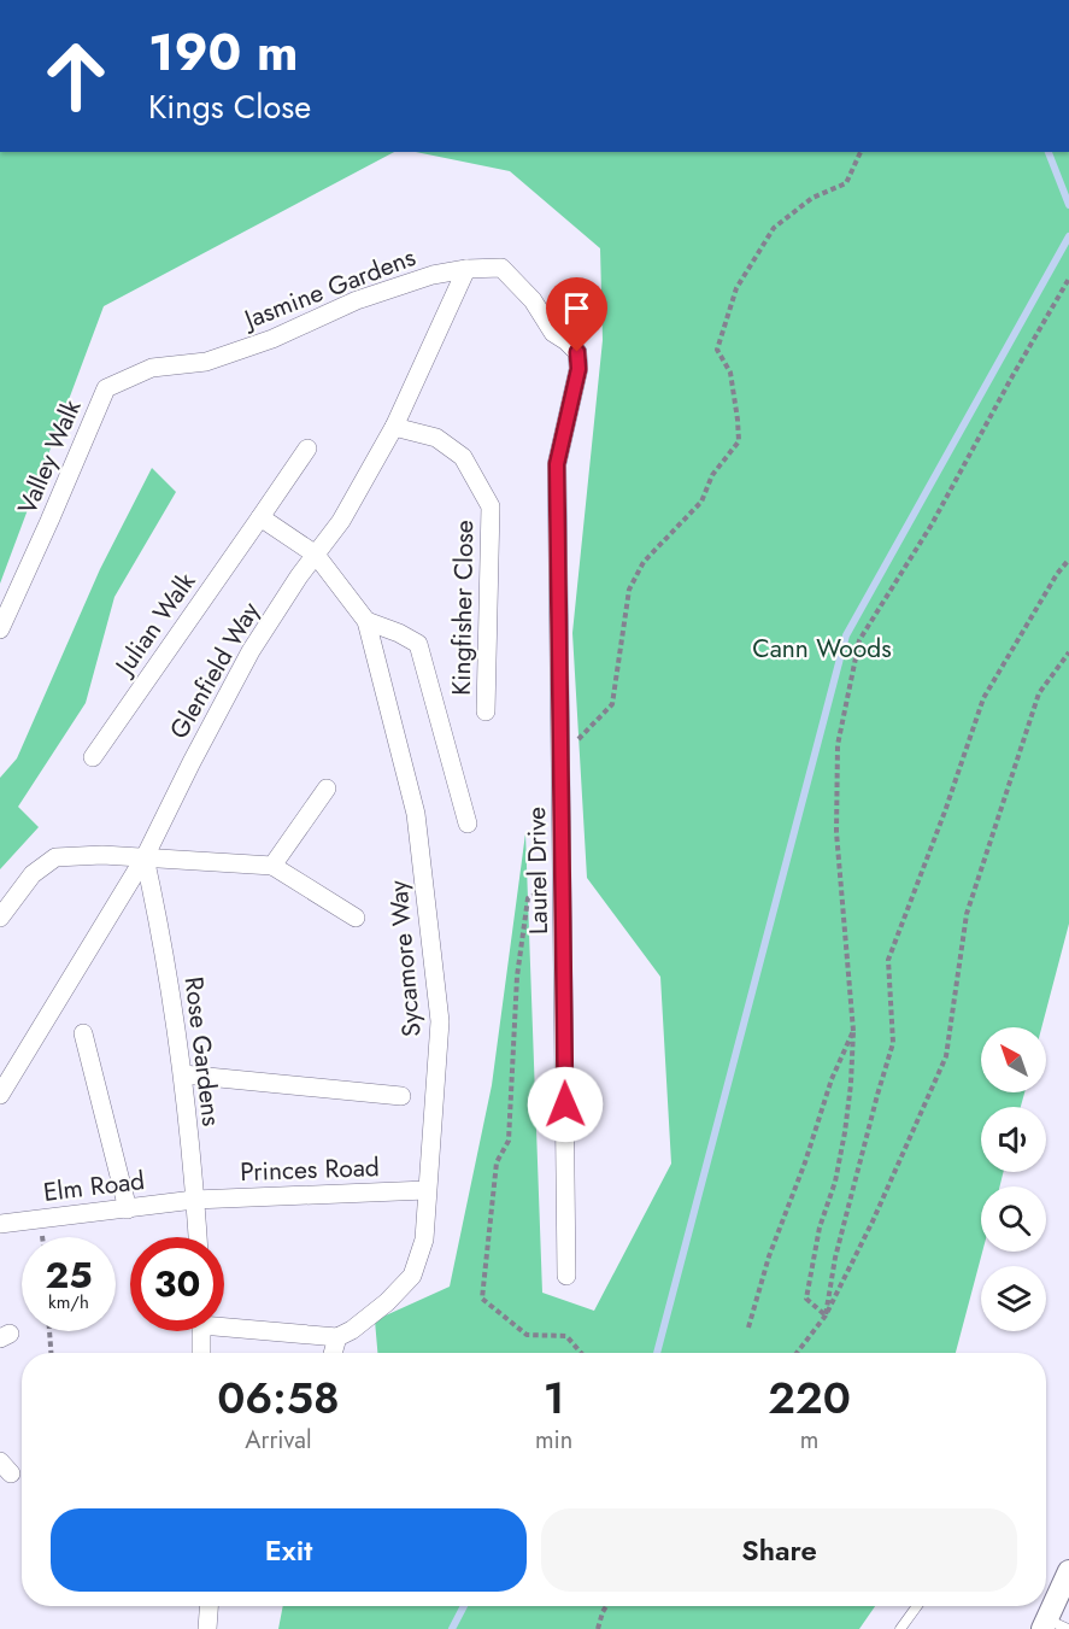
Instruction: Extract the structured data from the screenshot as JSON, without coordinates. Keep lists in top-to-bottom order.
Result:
{
  "streets": {
    "street": [
      "Jasmine Gardens",
      "Valley Walk",
      "Kingfisher Close",
      "Julian Walk",
      "Glenfield Way",
      "Laurel Drive",
      "Sycamore Way",
      "Rose Gardens",
      "Princes Road",
      "Elm Road"
    ]
  },
  "crossings": [
    ["Jasmine Gardens", "Valley Walk"],
    ["Jasmine Gardens", "Glenfield Way"],
    ["Jasmine Gardens", "Laurel Drive"],
    ["Kingfisher Close", "Glenfield Way"],
    ["Glenfield Way", "Sycamore Way"],
    ["Glenfield Way", "Rose Gardens"],
    ["Sycamore Way", "Princes Road"],
    ["Rose Gardens", "Princes Road"],
    ["Rose Gardens", "Elm Road"],
    ["Princes Road", "Elm Road"]
  ],
  "parks": ["Cann Woods"],
  "north": "top left",
  "page": {
    "turn": ["190 m", "Kings Close"],
    "speed": "25 km/h",
    "limit": "30",
    "eta": [
      "06:58",
      "Arrival",
      "1",
      "min",
      "220",
      "m"
    ],
    "buttons": ["Exit", "Share"]
  }
}
